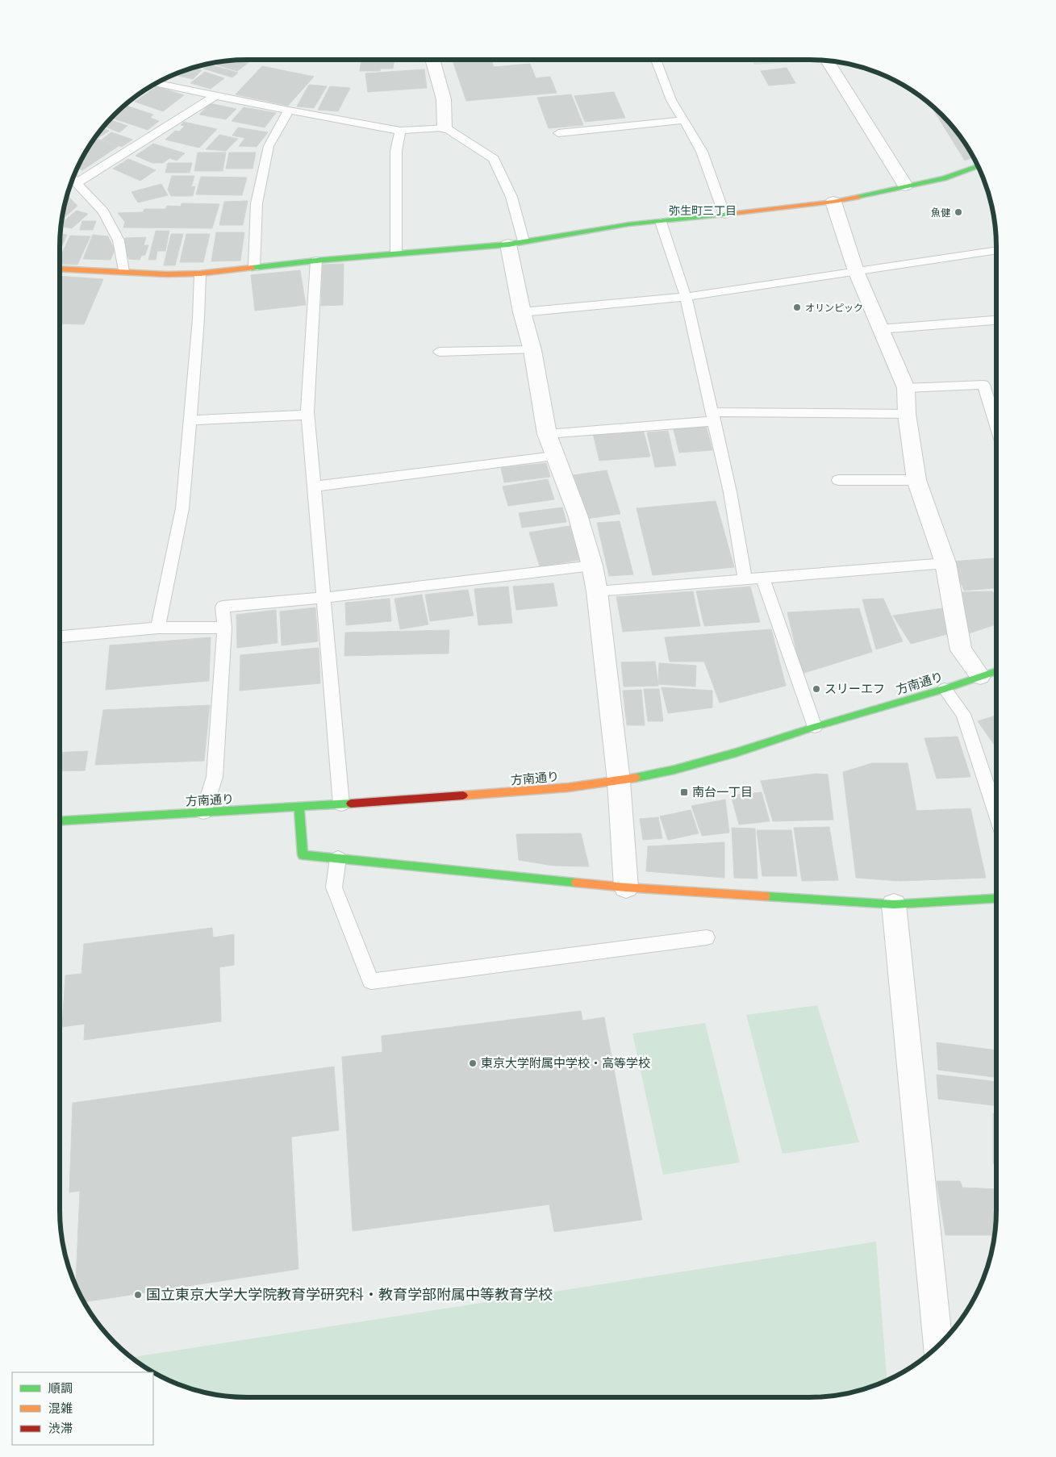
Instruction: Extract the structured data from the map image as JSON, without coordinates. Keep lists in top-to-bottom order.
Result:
{
  "streets": {
    "street": ["方南通り"]
  },
  "districts": ["弥生町三丁目"],
  "places": {
    "other": [
      "魚健",
      "オリンピック",
      "スリーエフ",
      "東京大学附属中学校・高等学校",
      "国立東京大学大学院教育学研究科・教育学部附属中等教育学校"
    ],
    "transit": ["南台一丁目"]
  },
  "legend": ["順調", "混雑", "渋滞"]
}
